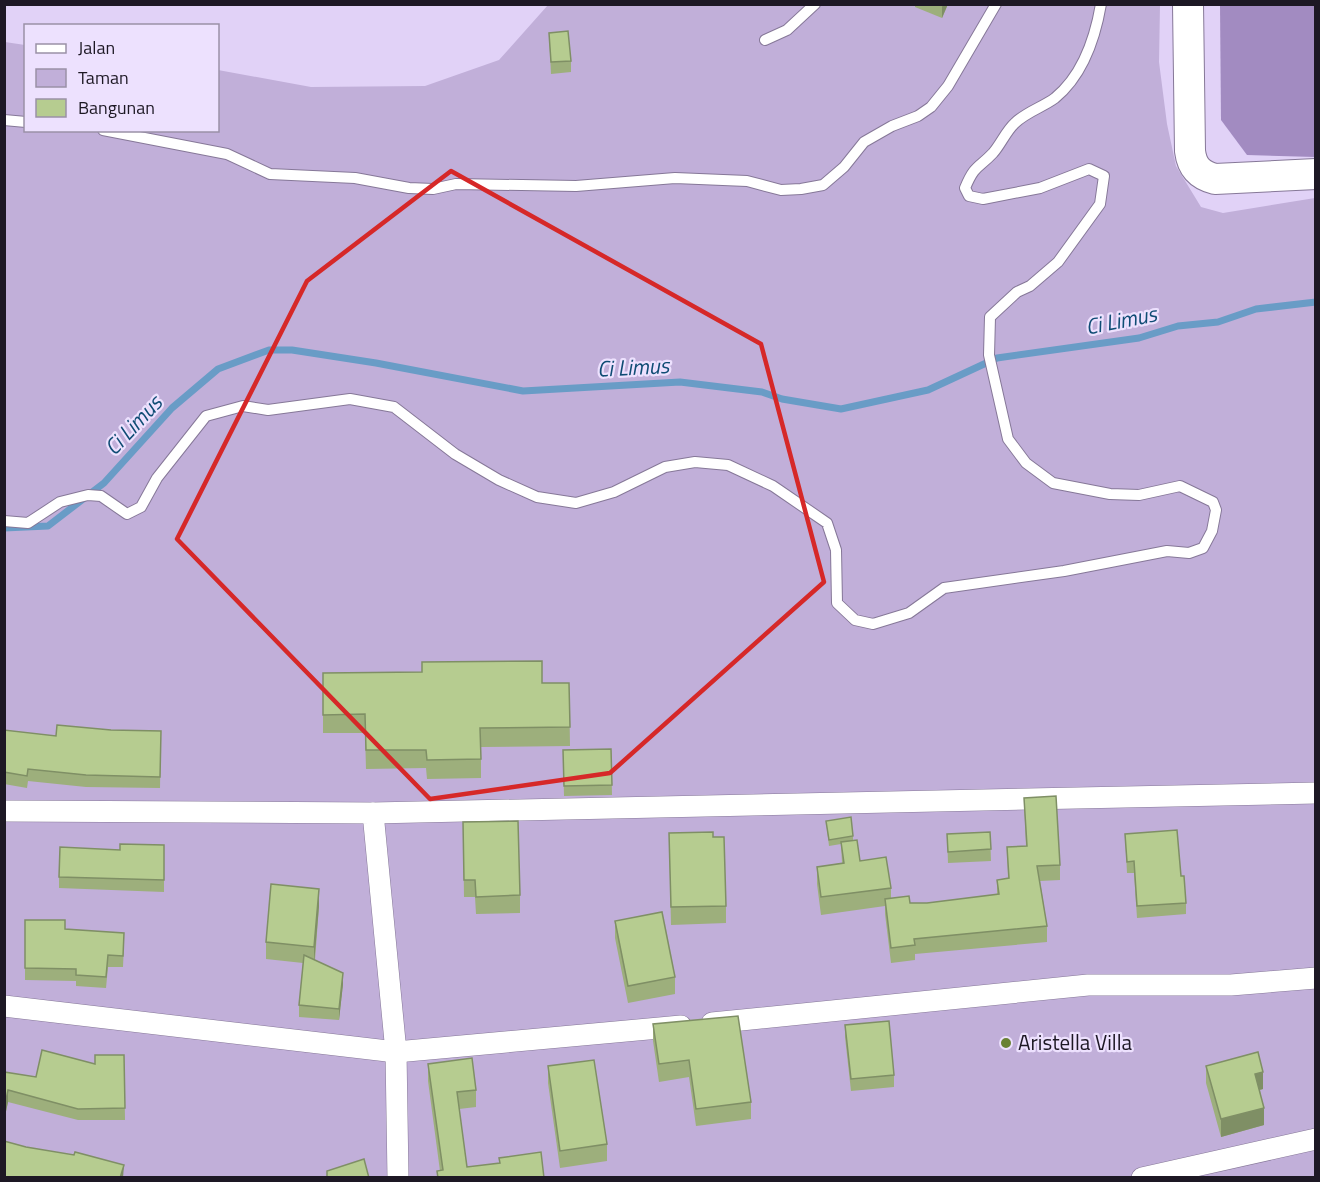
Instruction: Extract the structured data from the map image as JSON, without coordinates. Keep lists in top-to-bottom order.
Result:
{
  "water": ["Ci Limus"],
  "places": ["Aristella Villa"],
  "legend": ["Jalan", "Taman", "Bangunan"]
}
